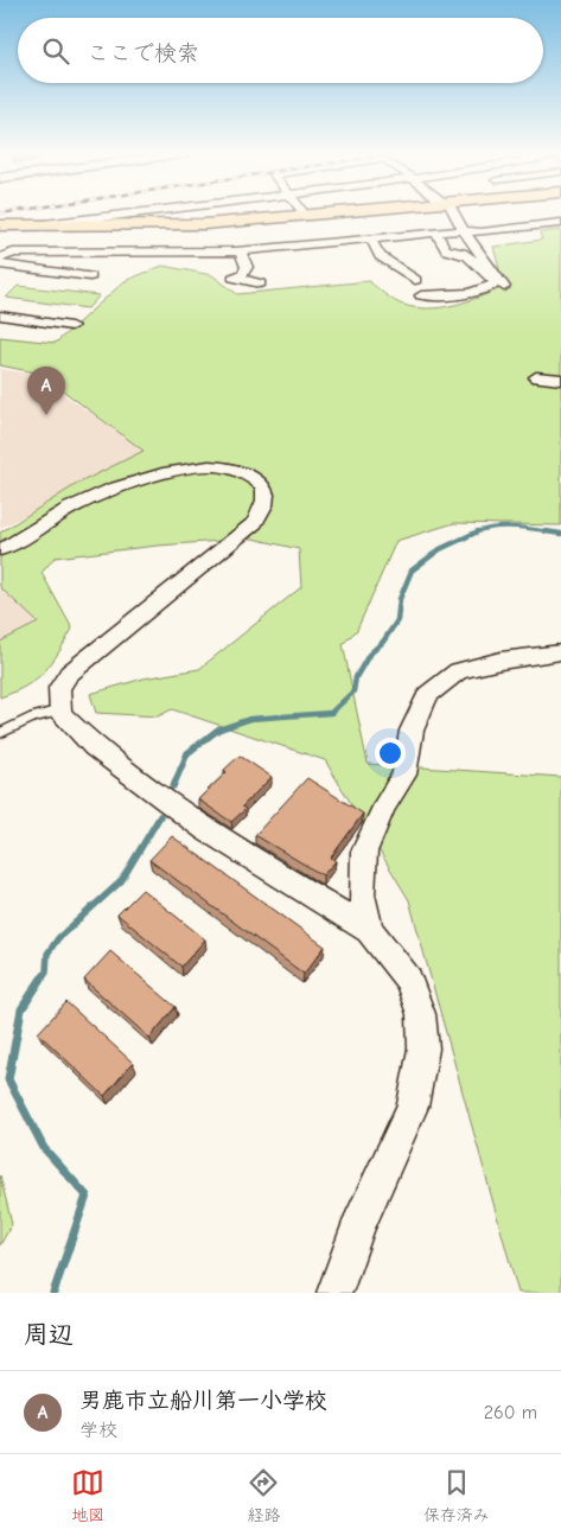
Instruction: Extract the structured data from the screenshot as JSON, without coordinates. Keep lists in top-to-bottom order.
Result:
{
  "page": {
    "search": "ここで検索",
    "pins": "A",
    "heading": "周辺",
    "list": [
      {
        "mark": "A",
        "name": "男鹿市立船川第一小学校",
        "note": "学校",
        "value": "260 m"
      }
    ],
    "nav": ["地図", "経路", "保存済み"]
  }
}
